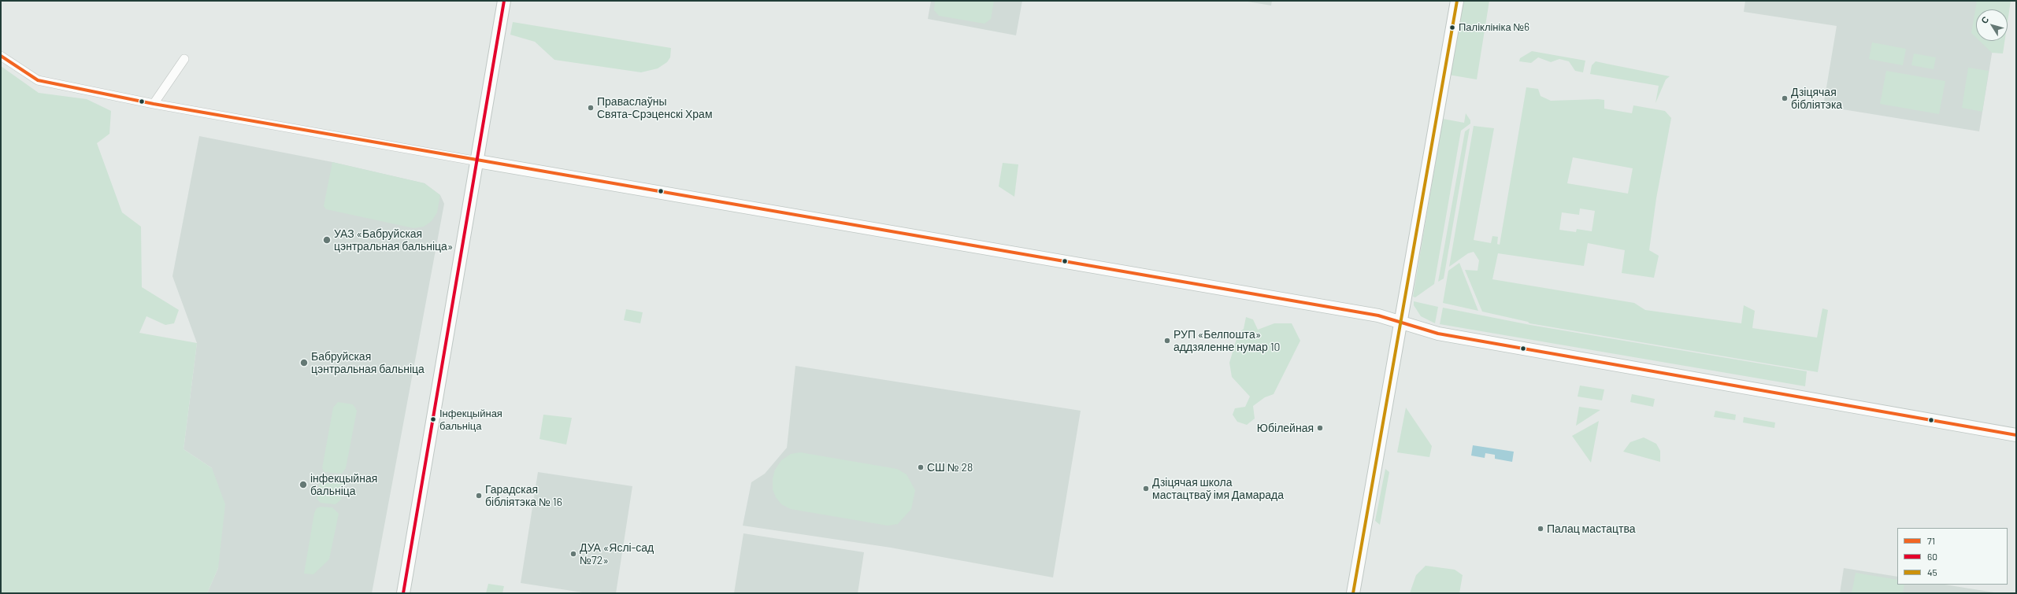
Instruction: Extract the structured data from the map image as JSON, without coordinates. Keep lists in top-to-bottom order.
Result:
{
  "places": [
    "Паліклініка №6",
    "Дзіцячая бібліятэка",
    "Праваслаўны Свята-Срэценскі Храм",
    "УАЗ «Бабруйская цэнтральная бальніца»",
    "РУП «Белпошта» аддзяленне нумар 10",
    "Бабруйская цэнтральная бальніца",
    "Інфекцыйная бальніца",
    "Юбілейная",
    "СШ № 28",
    "інфекцыйная бальніца",
    "Дзіцячая школа мастацтваў імя Дамарада",
    "Гарадская бібліятэка № 16",
    "Палац мастацтва",
    "ДУА «Яслі-сад №72»"
  ],
  "lines": ["transit line 60", "transit line 45", "transit line 71"],
  "legend": ["71", "60", "45"],
  "north": "top left"
}
